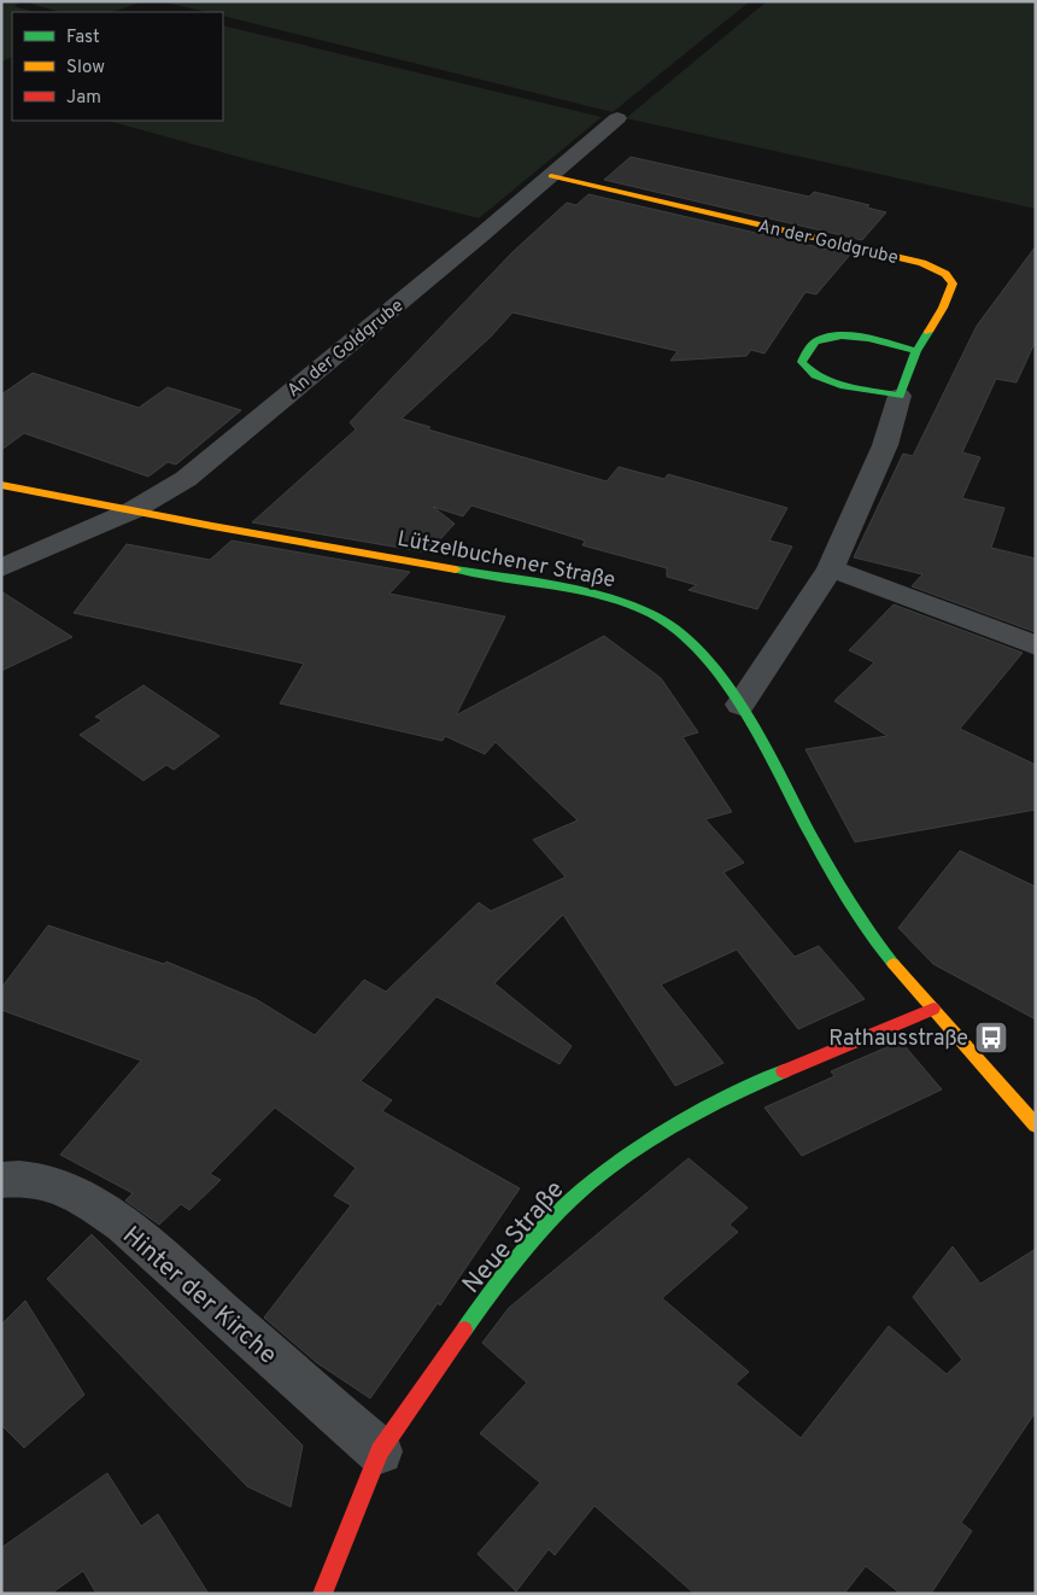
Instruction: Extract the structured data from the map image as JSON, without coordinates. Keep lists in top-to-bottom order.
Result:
{
  "streets": {
    "street": [
      "An der Goldgrube",
      "Lützelbuchener Straße",
      "Neue Straße",
      "Hinter der Kirche"
    ]
  },
  "crossings": [
    ["An der Goldgrube", "Lützelbuchener Straße"],
    ["Lützelbuchener Straße", "Neue Straße"],
    ["Neue Straße", "Hinter der Kirche"]
  ],
  "places": {
    "bus stop": ["Rathausstraße"]
  },
  "legend": ["Fast", "Slow", "Jam"]
}
